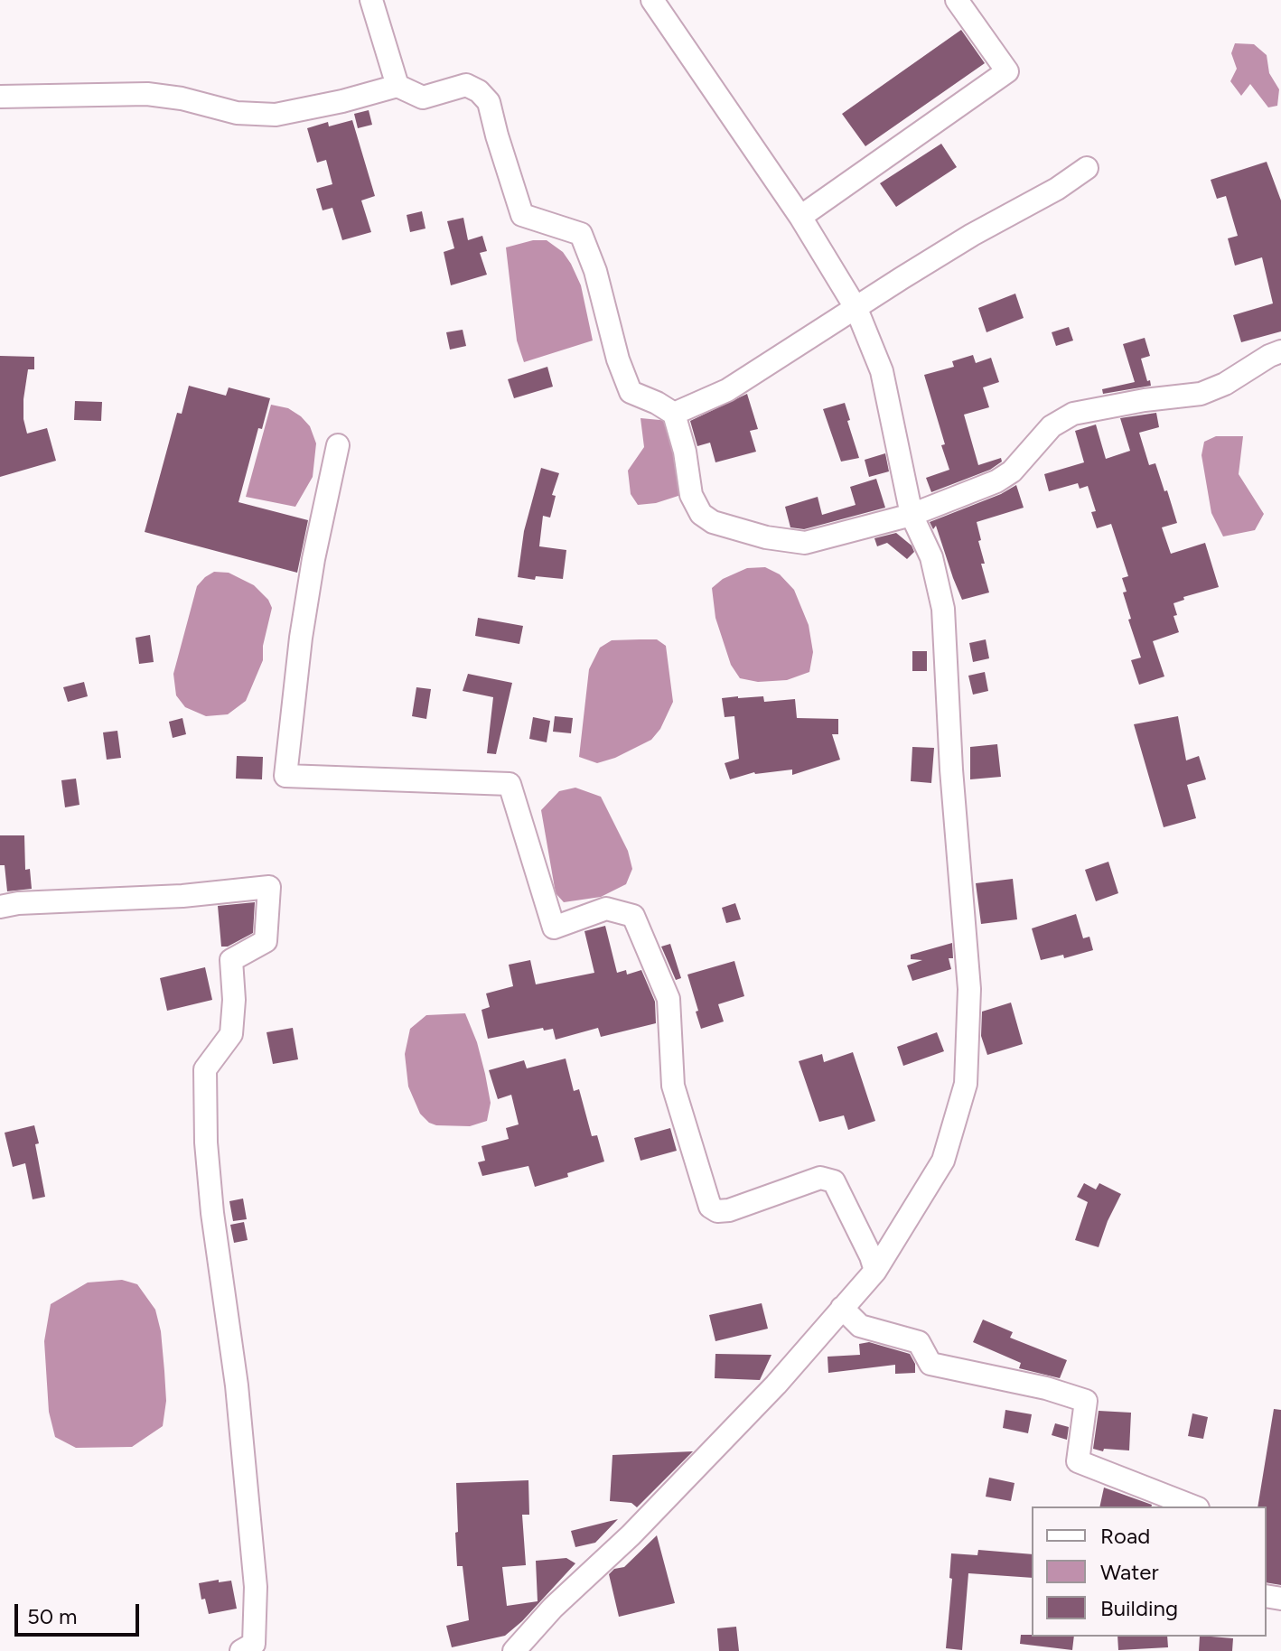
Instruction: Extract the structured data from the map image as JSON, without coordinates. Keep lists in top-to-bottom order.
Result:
{
  "legend": ["Road", "Water", "Building"],
  "scale_bar": "50 m"
}
